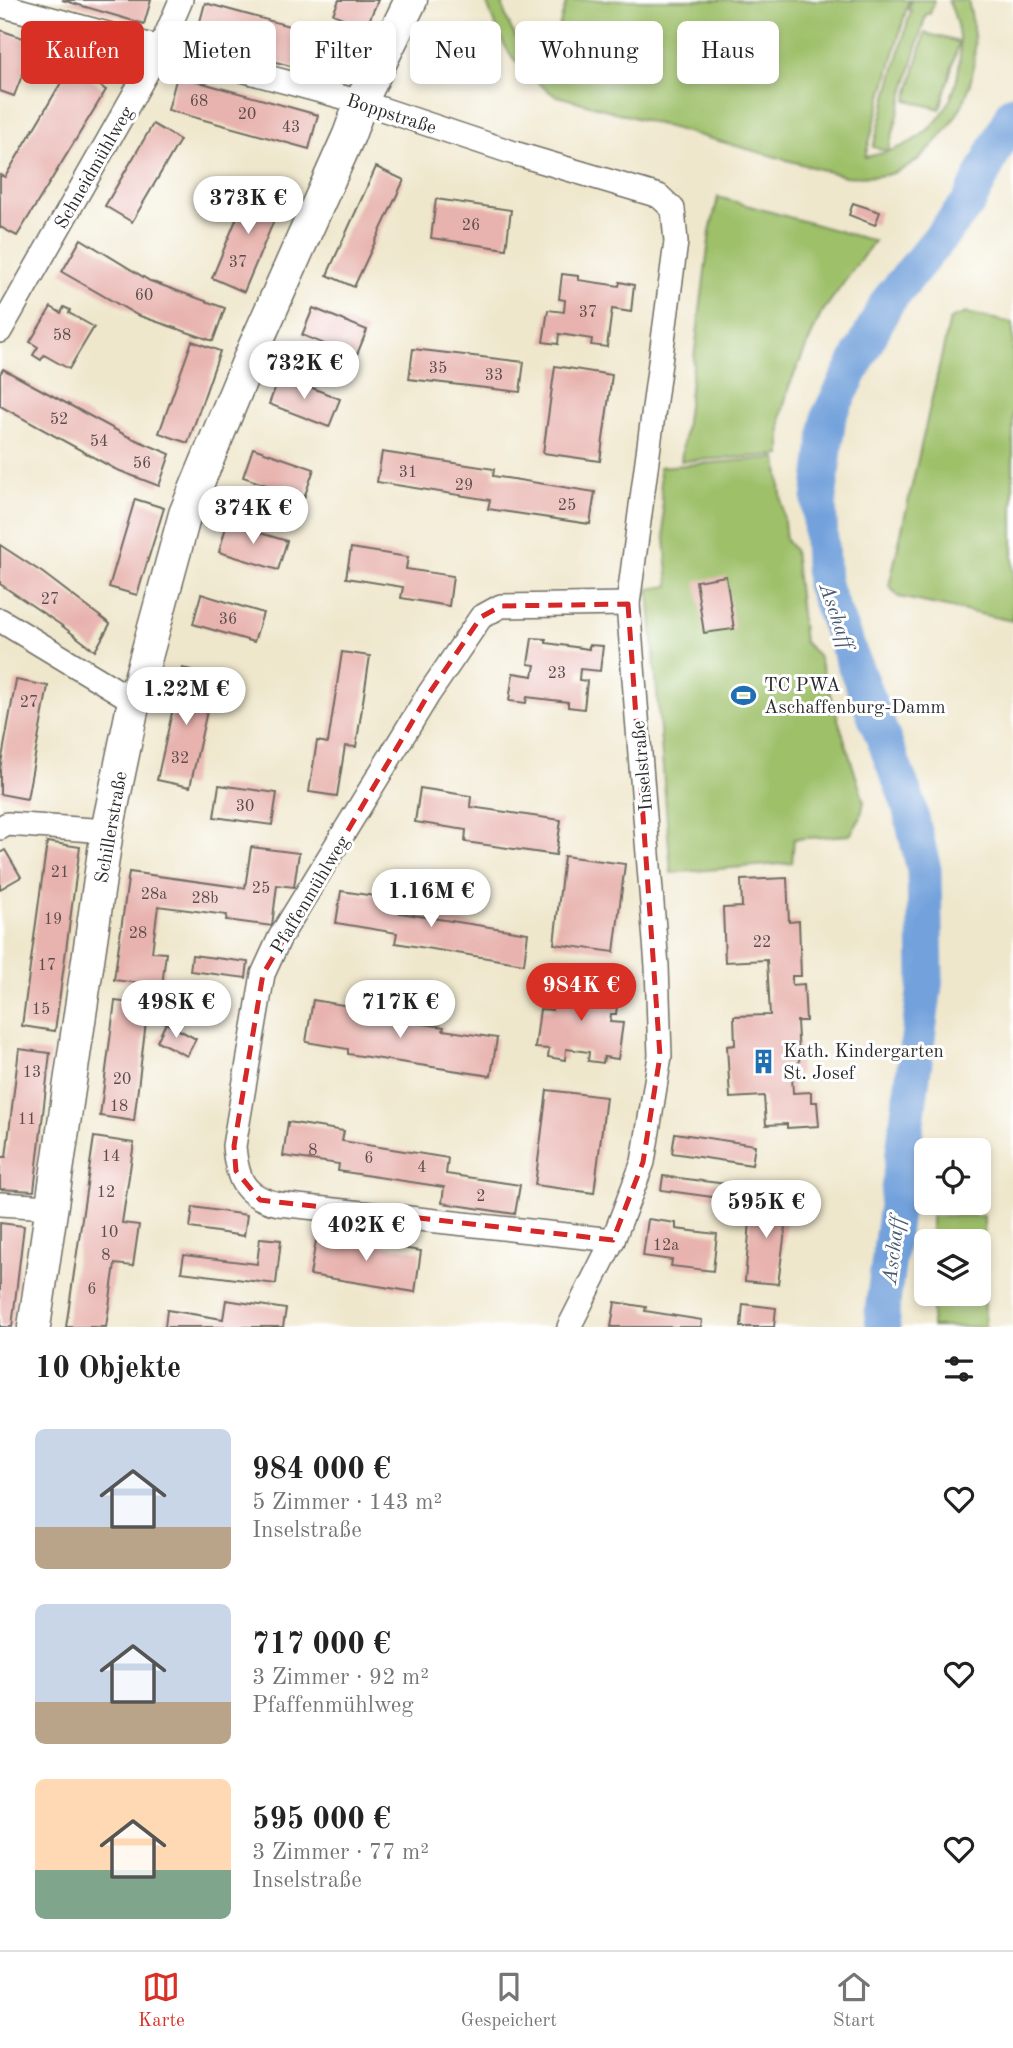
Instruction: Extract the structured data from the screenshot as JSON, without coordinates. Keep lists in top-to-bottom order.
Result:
{
  "streets": {
    "main road": ["Schillerstraße"],
    "street": [
      "Boppstraße",
      "Schneidmühlweg",
      "Inselstraße",
      "Pfaffenmühlweg"
    ]
  },
  "crossings": [
    ["Boppstraße", "Inselstraße"],
    ["Boppstraße", "Schillerstraße"],
    ["Inselstraße", "Pfaffenmühlweg"]
  ],
  "water": ["Aschaff"],
  "places": {
    "sports": ["TC PWA Aschaffenburg-Damm"],
    "building": ["Kath. Kindergarten St. Josef"]
  },
  "house_numbers": [
    "68",
    "20",
    "43",
    "26",
    "37",
    "60",
    "37",
    "58",
    "35",
    "33",
    "52",
    "54",
    "56",
    "31",
    "29",
    "25",
    "27",
    "36",
    "23",
    "27",
    "32",
    "30",
    "21",
    "25",
    "28a",
    "28b",
    "19",
    "28",
    "22",
    "17",
    "15",
    "13",
    "20",
    "18",
    "11",
    "8",
    "14",
    "6",
    "4",
    "12",
    "2",
    "10",
    "12a",
    "8",
    "6"
  ],
  "page": {
    "chip": [
      "Kaufen",
      "Mieten",
      "Filter",
      "Neu",
      "Wohnung",
      "Haus"
    ],
    "price": [
      "373K €",
      "732K €",
      "374K €",
      "1.22M €",
      "1.16M €",
      "984K €",
      "498K €",
      "717K €",
      "595K €",
      "402K €"
    ],
    "heading": "10 Objekte",
    "list": [
      {
        "name": "984 000 €",
        "note": "5 Zimmer · 143 m² · Inselstraße"
      },
      {
        "name": "717 000 €",
        "note": "3 Zimmer · 92 m² · Pfaffenmühlweg"
      },
      {
        "name": "595 000 €",
        "note": "3 Zimmer · 77 m² · Inselstraße"
      }
    ],
    "tabs": ["Karte", "Gespeichert", "Start"]
  }
}
